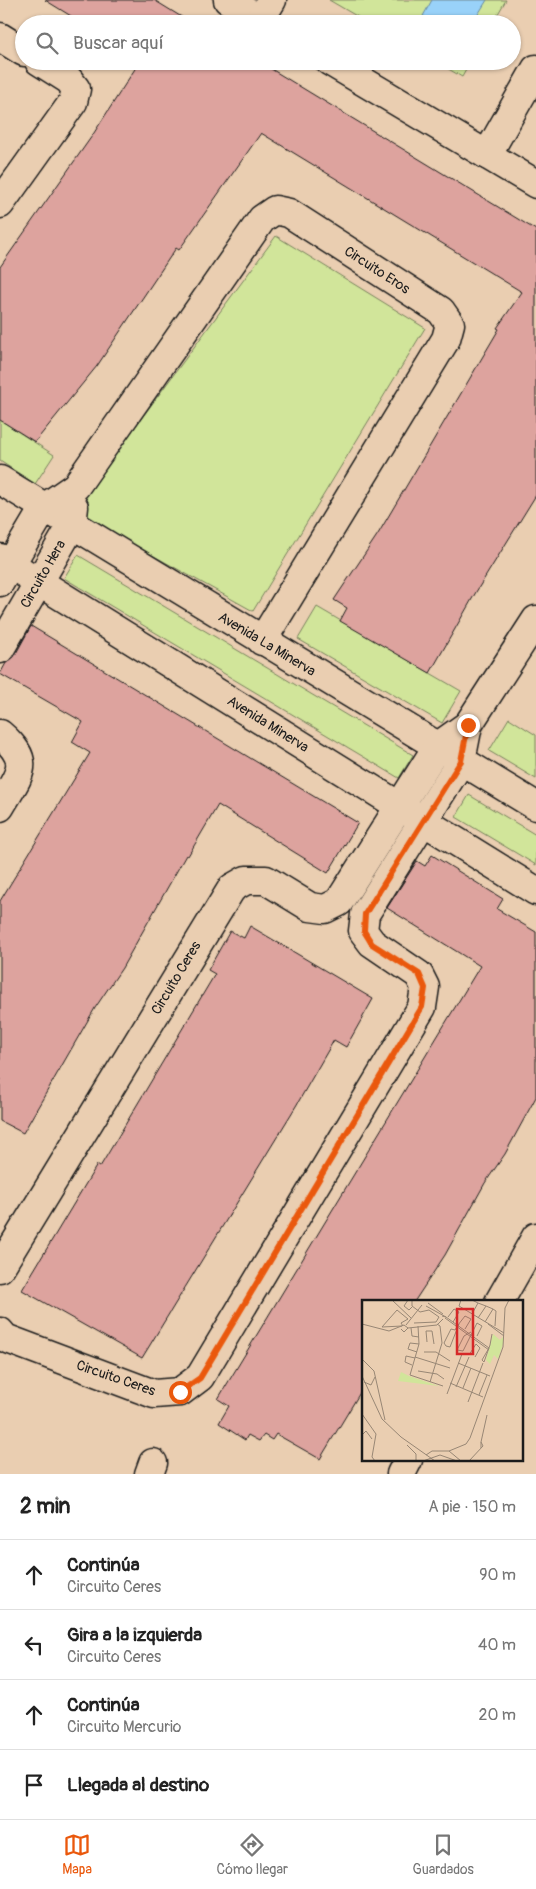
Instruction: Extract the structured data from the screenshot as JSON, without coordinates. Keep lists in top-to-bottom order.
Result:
{
  "streets": {
    "street": [
      "Circuito Eros",
      "Circuito Hera",
      "Avenida La Minerva",
      "Avenida Minerva",
      "Circuito Ceres"
    ]
  },
  "crossings": [
    ["Circuito Eros", "Circuito Hera"],
    ["Circuito Eros", "Avenida La Minerva"],
    ["Circuito Hera", "Avenida La Minerva"],
    ["Circuito Hera", "Avenida Minerva"],
    ["Avenida La Minerva", "Circuito Ceres"],
    ["Avenida Minerva", "Circuito Ceres"]
  ],
  "page": {
    "search": "Buscar aquí",
    "heading": ["2 min", "A pie · 150 m"],
    "list": [
      ["Continúa", "Circuito Ceres", "90 m"],
      ["Gira a la izquierda", "Circuito Ceres", "40 m"],
      ["Continúa", "Circuito Mercurio", "20 m"],
      "Llegada al destino"
    ],
    "nav": ["Mapa", "Cómo llegar", "Guardados"]
  }
}
